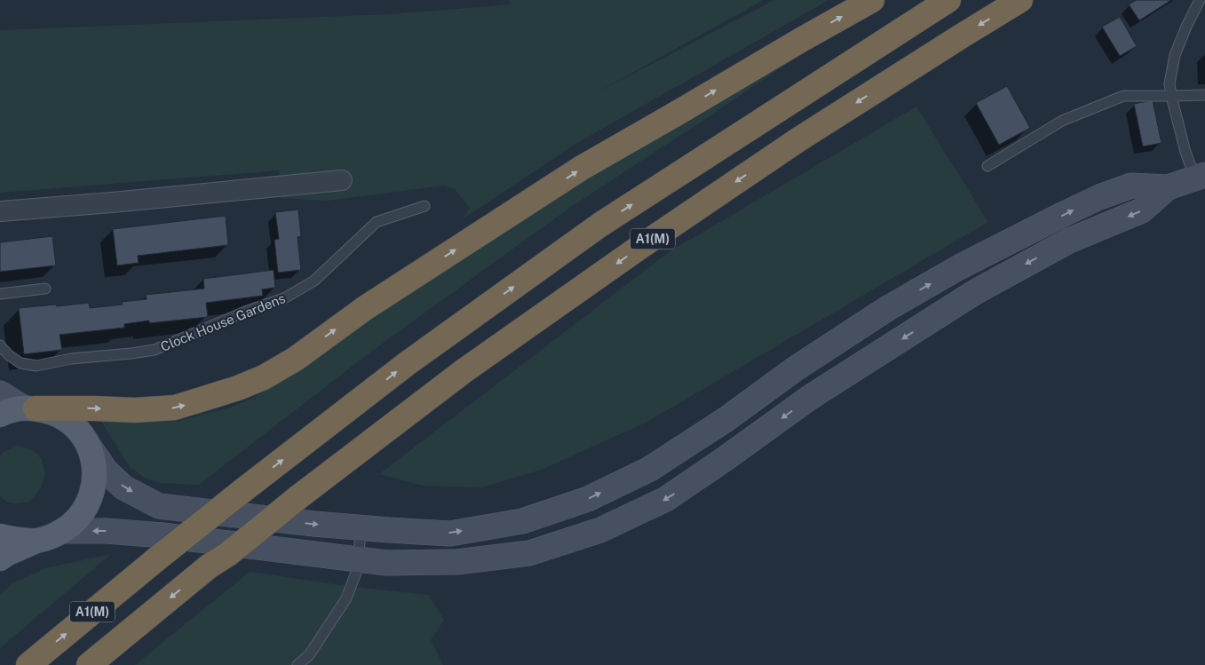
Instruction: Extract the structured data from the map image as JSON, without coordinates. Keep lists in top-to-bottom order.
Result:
{
  "streets": {
    "highway": ["A1(M)"],
    "lane": ["Clock House Gardens"]
  }
}
